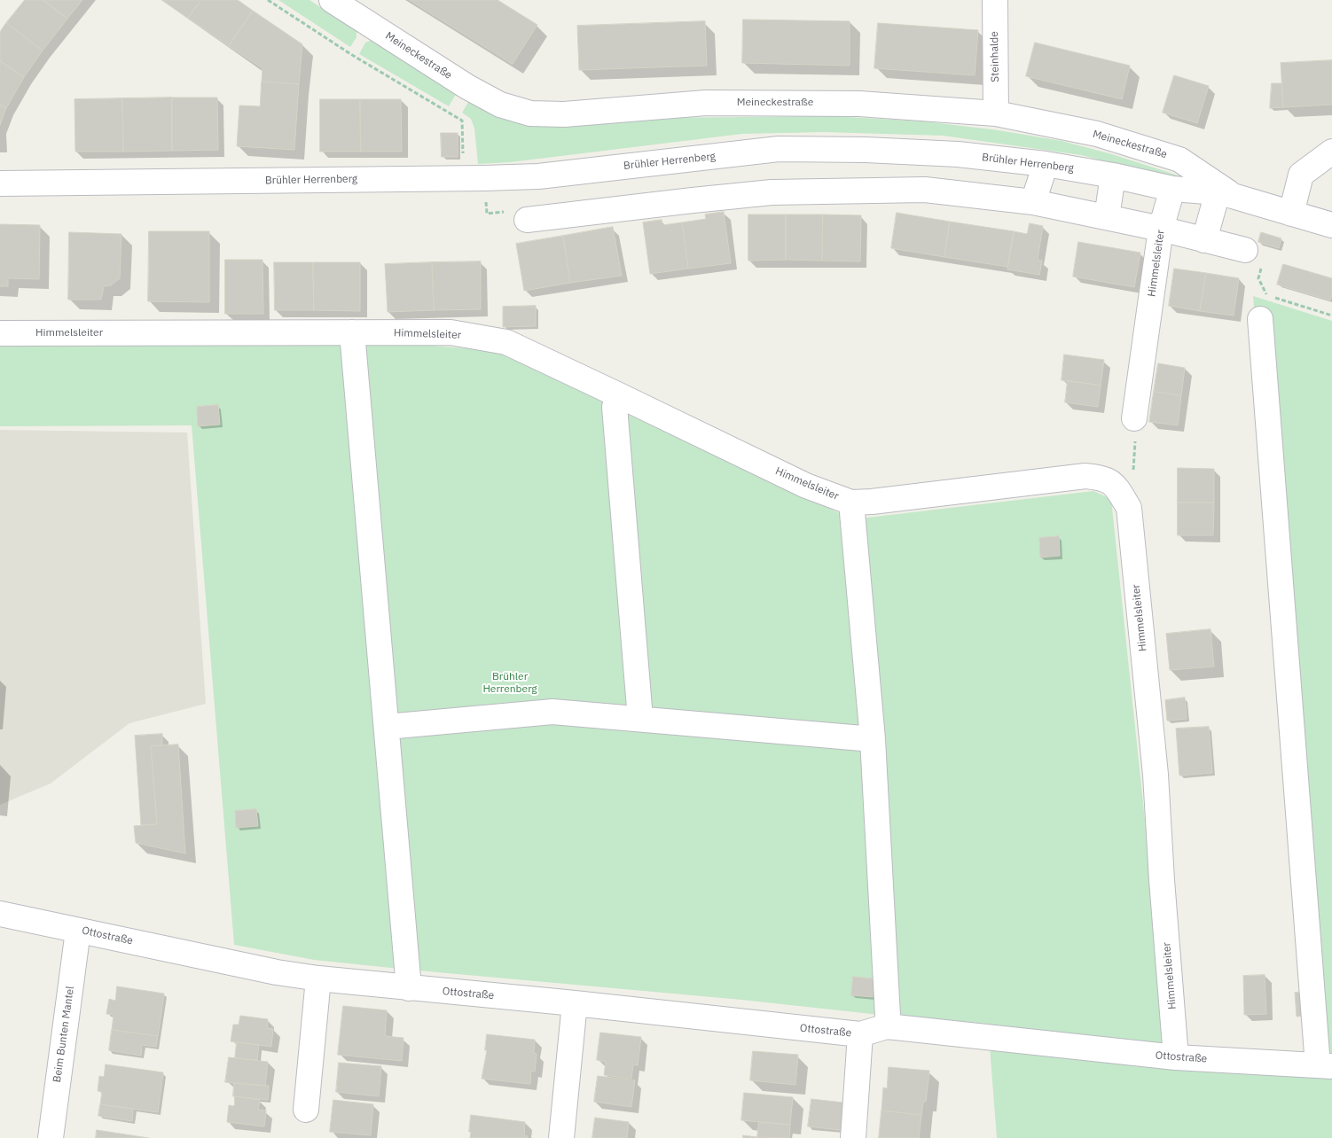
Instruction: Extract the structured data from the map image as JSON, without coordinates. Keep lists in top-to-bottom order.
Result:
{
  "streets": {
    "street": [
      "Meineckestraße",
      "Steinhalde",
      "Brühler Herrenberg",
      "Himmelsleiter",
      "Ottostraße",
      "Beim Bunten Mantel"
    ]
  },
  "crossings": [
    ["Meineckestraße", "Steinhalde"],
    ["Meineckestraße", "Brühler Herrenberg"],
    ["Brühler Herrenberg", "Himmelsleiter"],
    ["Himmelsleiter", "Ottostraße"],
    ["Ottostraße", "Beim Bunten Mantel"]
  ],
  "parks": ["Brühler Herrenberg"]
}
